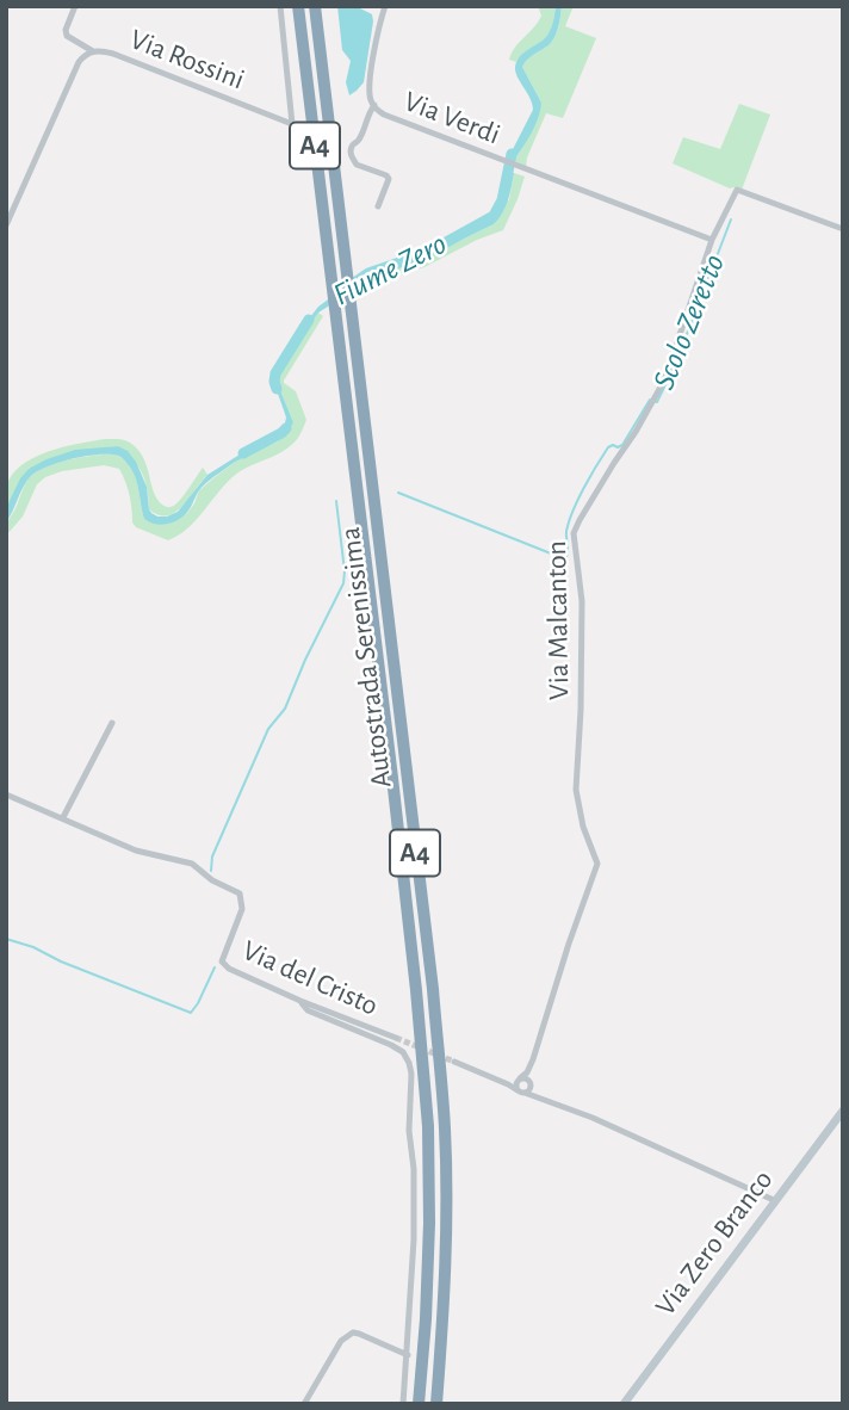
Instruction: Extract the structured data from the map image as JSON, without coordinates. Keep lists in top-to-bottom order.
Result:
{
  "streets": {
    "highway": ["A4", "Autostrada Serenissima"],
    "main road": ["Via Zero Branco"],
    "street": [
      "Via Rossini",
      "Via Verdi",
      "Via Malcanton",
      "Via del Cristo"
    ]
  },
  "crossings": [
    ["Via Verdi", "Via Malcanton"]
  ],
  "water": ["Fiume Zero", "Scolo Zeretto"]
}
